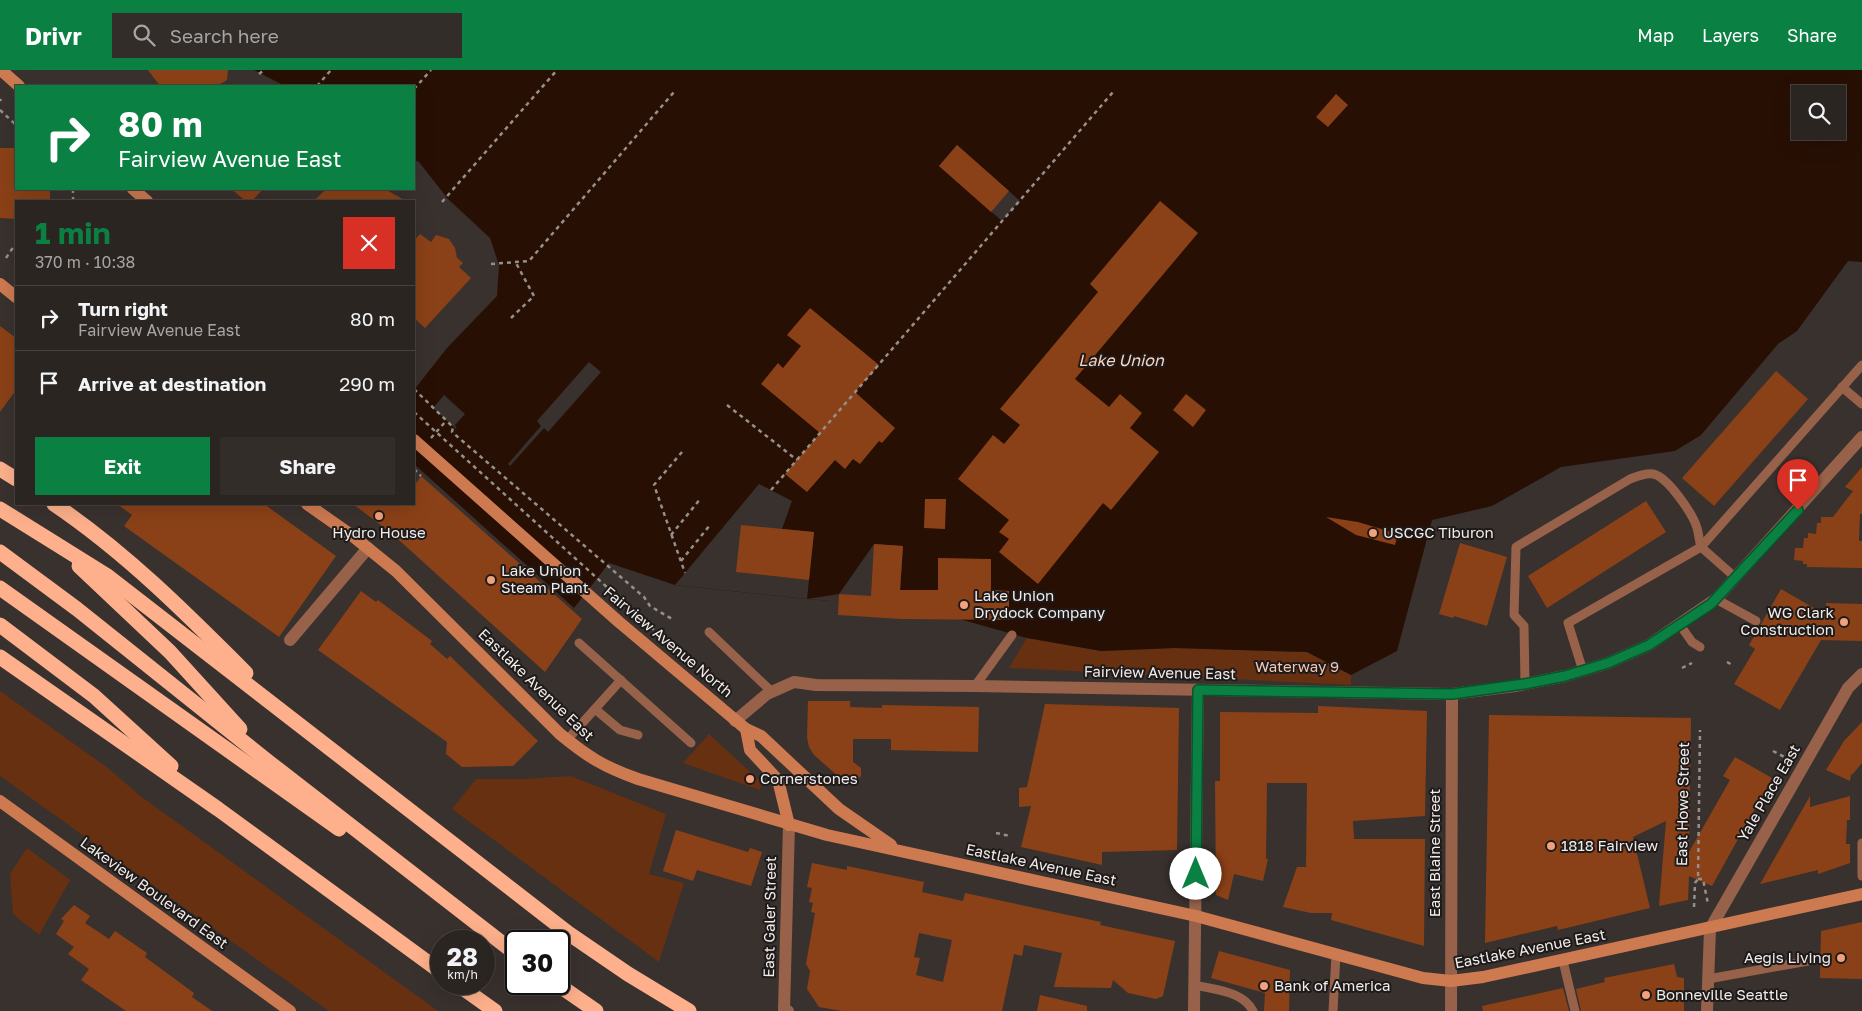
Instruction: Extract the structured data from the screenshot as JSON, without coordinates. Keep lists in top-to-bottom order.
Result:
{
  "streets": {
    "main road": ["Fairview Avenue North", "Eastlake Avenue East", "Lakeview Boulevard East"],
    "street": [
      "Fairview Avenue East",
      "Yale Place East",
      "East Blaine Street",
      "East Galer Street"
    ],
    "path": ["East Howe Street"]
  },
  "crossings": [
    ["Fairview Avenue North", "Fairview Avenue East"],
    ["Fairview Avenue North", "Eastlake Avenue East"],
    ["Fairview Avenue East", "East Blaine Street"],
    ["Eastlake Avenue East", "Yale Place East"],
    ["Eastlake Avenue East", "East Blaine Street"],
    ["Eastlake Avenue East", "East Galer Street"]
  ],
  "water": ["Lake Union"],
  "parks": ["Waterway 9"],
  "places": [
    "Hydro House",
    "USCGC Tiburon",
    "Lake Union Steam Plant",
    "Lake Union Drydock Company",
    "WG Clark Construction",
    "Cornerstones",
    "1818 Fairview",
    "Aegis Living",
    "Bank of America",
    "Bonneville Seattle"
  ],
  "page": {
    "header": "Drivr",
    "search": "Search here",
    "nav": ["Map", "Layers", "Share"],
    "turn": ["80 m", "Fairview Avenue East"],
    "heading": ["1 min", "370 m · 10:38"],
    "list": [
      {
        "name": "Turn right",
        "note": "Fairview Avenue East",
        "value": "80 m"
      },
      {
        "name": "Arrive at destination",
        "value": "290 m"
      }
    ],
    "buttons": ["Exit", "Share"],
    "speed": "28 km/h",
    "limit": "30"
  }
}
